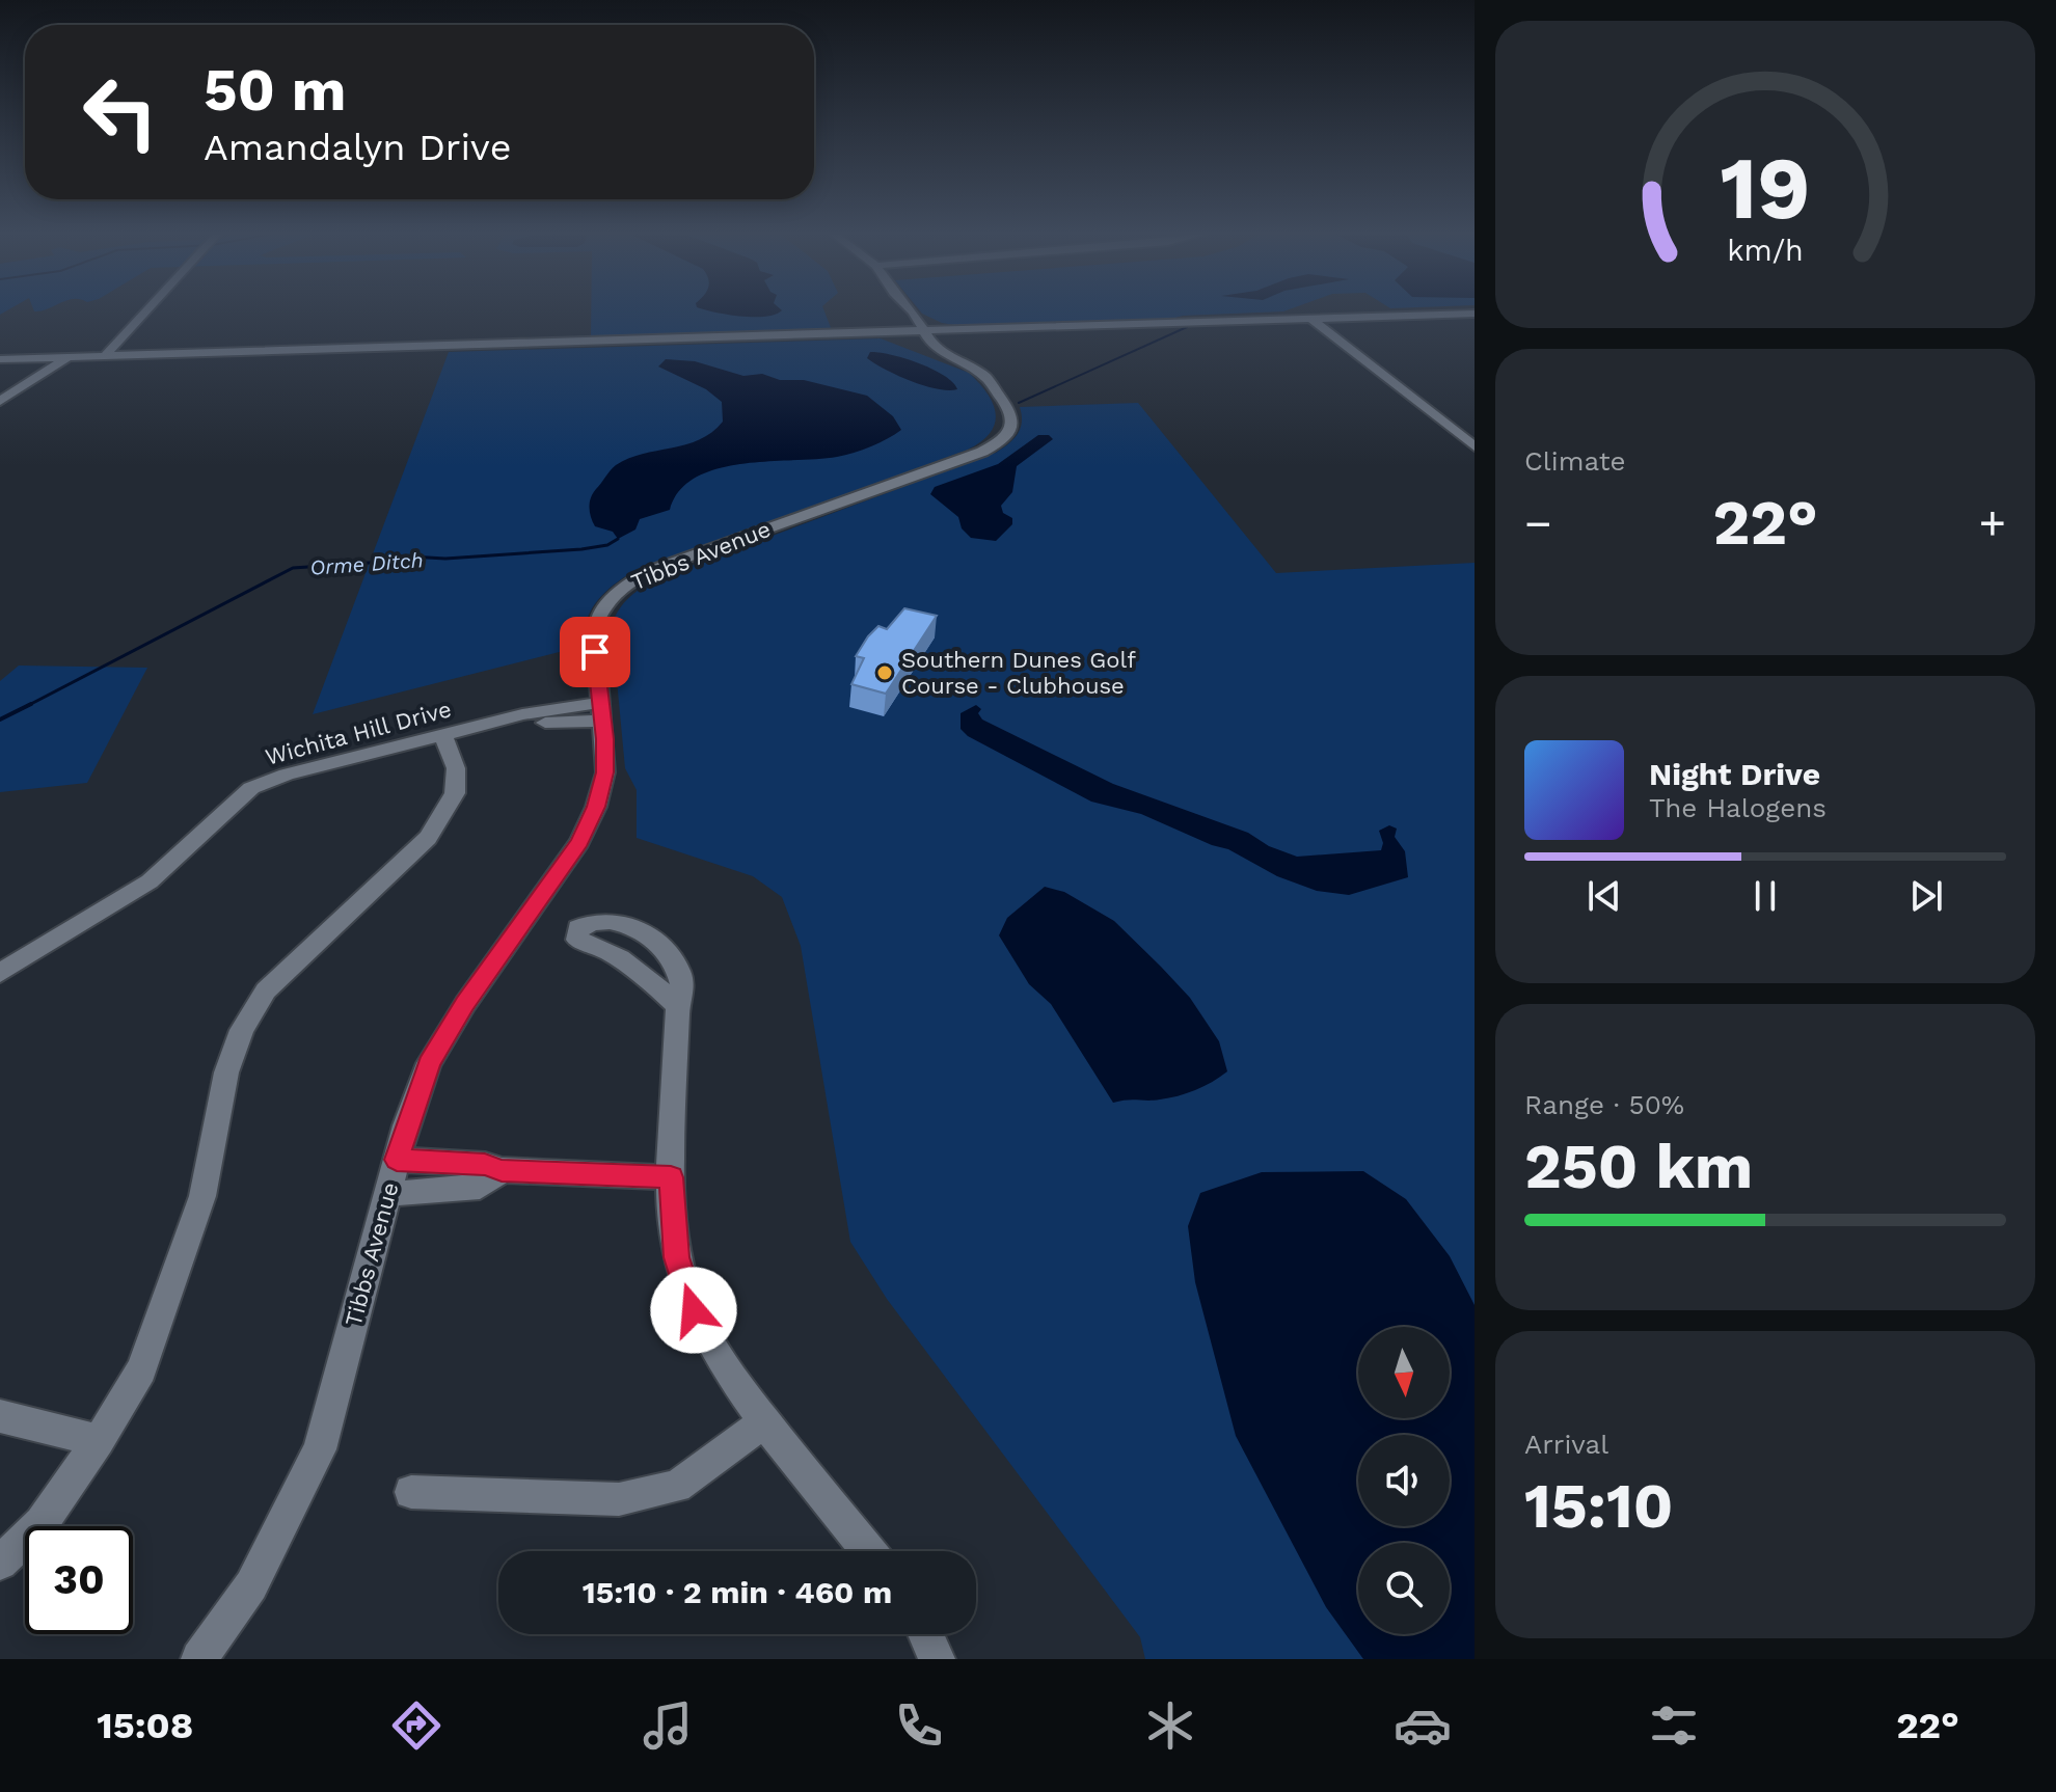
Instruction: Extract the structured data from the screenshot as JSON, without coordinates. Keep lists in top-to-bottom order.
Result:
{
  "streets": {
    "street": ["Tibbs Avenue", "Wichita Hill Drive"]
  },
  "crossings": [
    ["Tibbs Avenue", "Wichita Hill Drive"]
  ],
  "water": ["Orme Ditch"],
  "places": ["Southern Dunes Golf Course - Clubhouse"],
  "north": "bottom",
  "page": {
    "turn": ["50 m", "Amandalyn Drive"],
    "tile": [
      "Climate",
      ["Range · 50%", "250 km"],
      ["Arrival", "15:10"]
    ],
    "heat": ["−", "22°", "+"],
    "song": ["Night Drive", "The Halogens"],
    "limit": "30",
    "trip": "15:10 · 2 min · 460 m",
    "tabs": ["15:08", "22°"],
    "gauge": ["19", "km/h"]
  }
}
